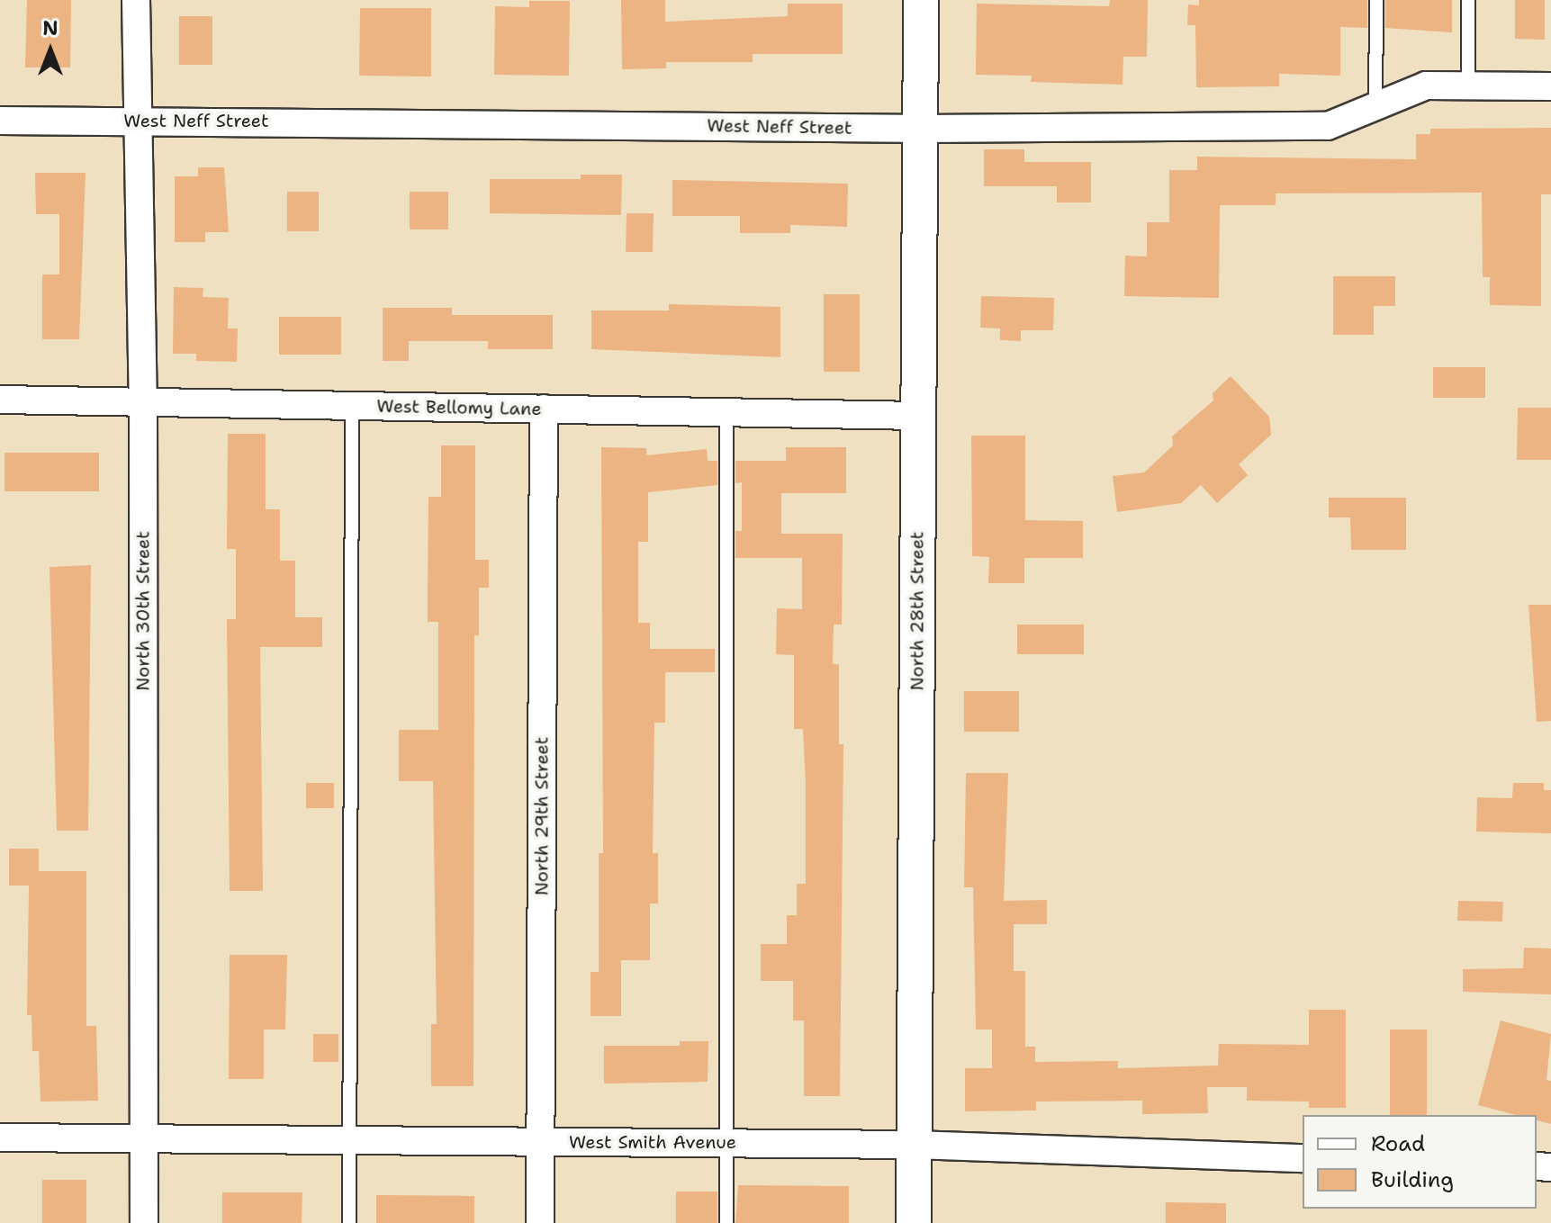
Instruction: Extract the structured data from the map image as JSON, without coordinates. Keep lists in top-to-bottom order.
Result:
{
  "streets": {
    "street": [
      "West Neff Street",
      "West Bellomy Lane",
      "North 30th Street",
      "North 28th Street",
      "North 29th Street",
      "West Smith Avenue"
    ]
  },
  "crossings": [
    ["West Neff Street", "North 30th Street"],
    ["West Neff Street", "North 28th Street"],
    ["West Bellomy Lane", "North 30th Street"],
    ["West Bellomy Lane", "North 28th Street"],
    ["West Bellomy Lane", "North 29th Street"],
    ["North 30th Street", "West Smith Avenue"],
    ["North 28th Street", "West Smith Avenue"],
    ["North 29th Street", "West Smith Avenue"]
  ],
  "legend": ["Road", "Building"],
  "north": "top"
}
